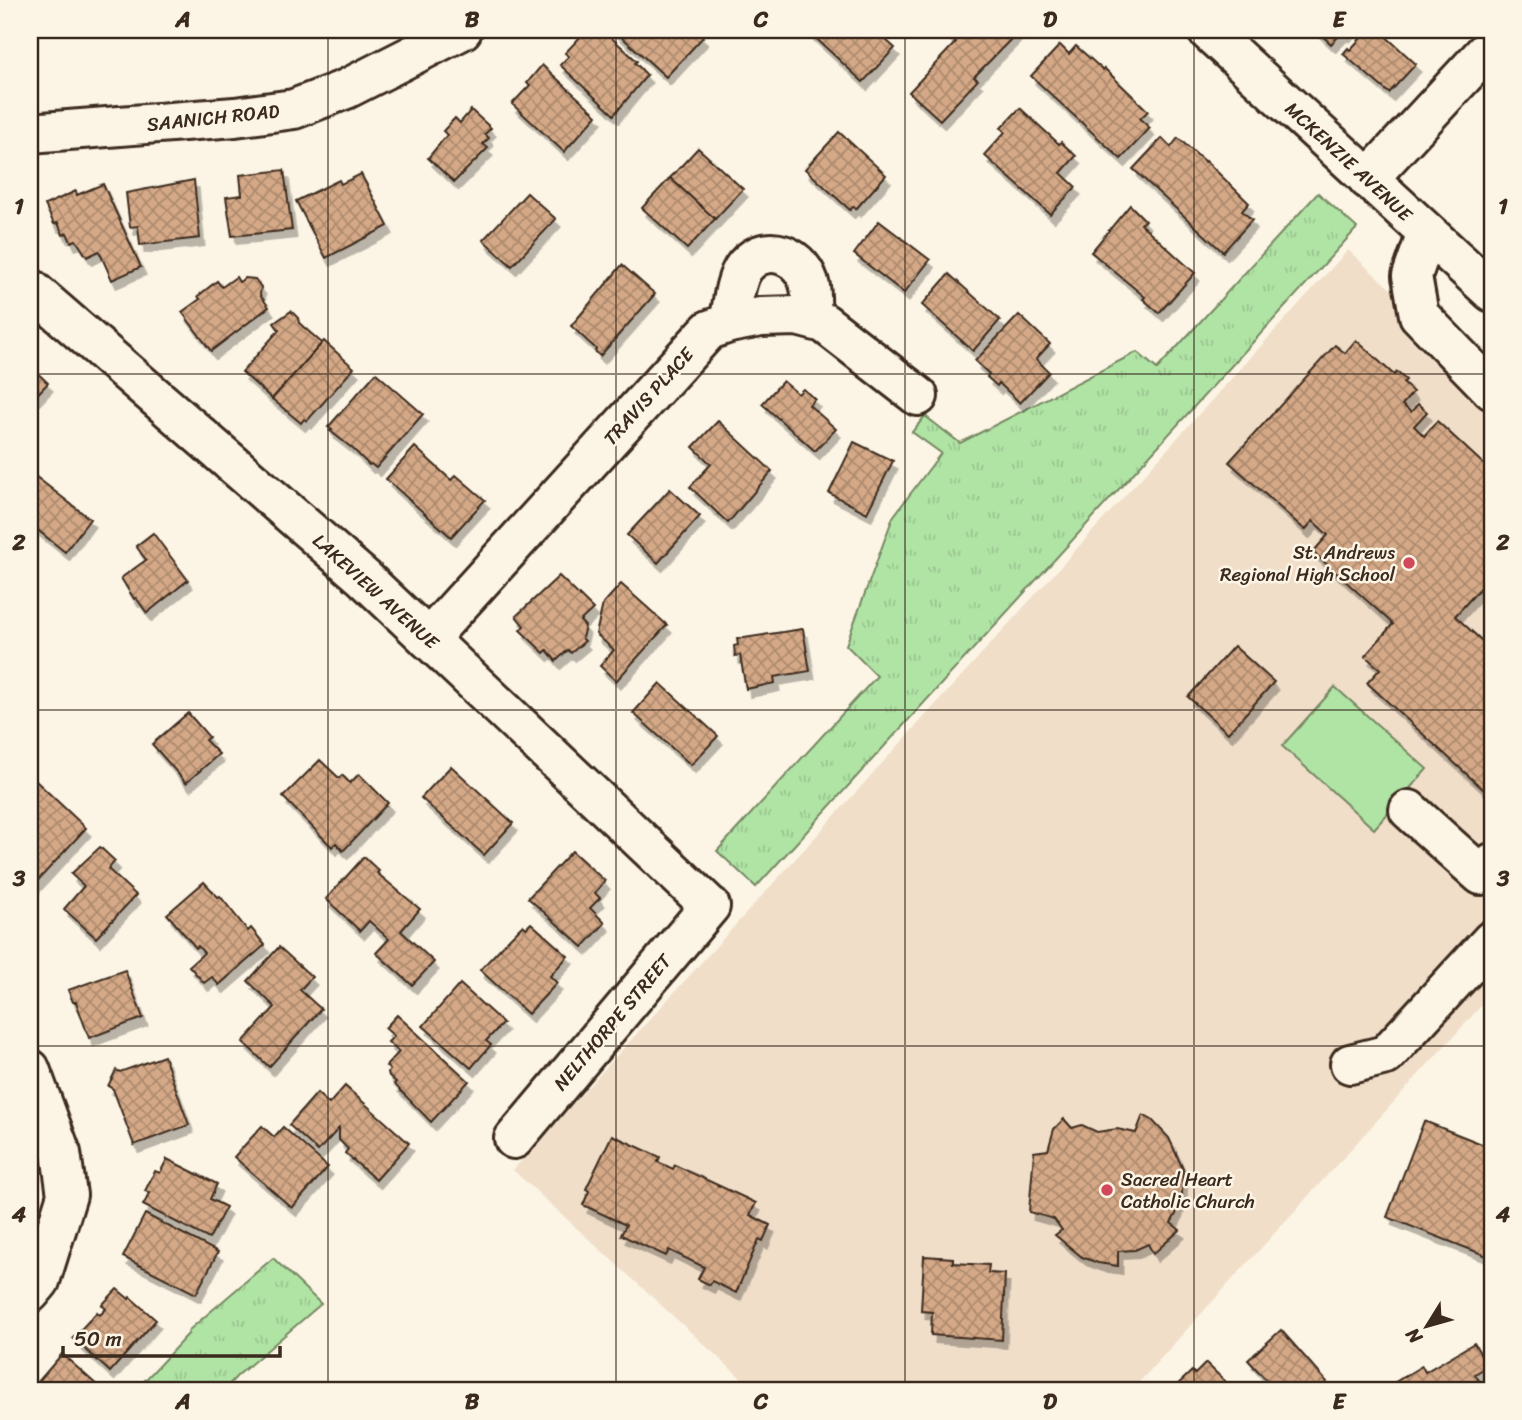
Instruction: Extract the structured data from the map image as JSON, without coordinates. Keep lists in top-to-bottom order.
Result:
{
  "streets": {
    "street": [
      "SAANICH ROAD",
      "MCKENZIE AVENUE",
      "TRAVIS PLACE",
      "LAKEVIEW AVENUE",
      "NELTHORPE STREET"
    ]
  },
  "crossings": [
    ["TRAVIS PLACE", "LAKEVIEW AVENUE"],
    ["LAKEVIEW AVENUE", "NELTHORPE STREET"]
  ],
  "places": ["St. Andrews Regional High School", "Sacred Heart Catholic Church"],
  "scale_bar": "50 m",
  "north": "bottom left",
  "grid": {
    "columns": [
      "A",
      "B",
      "C",
      "D",
      "E"
    ],
    "rows": [
      "1",
      "2",
      "3",
      "4"
    ]
  }
}
